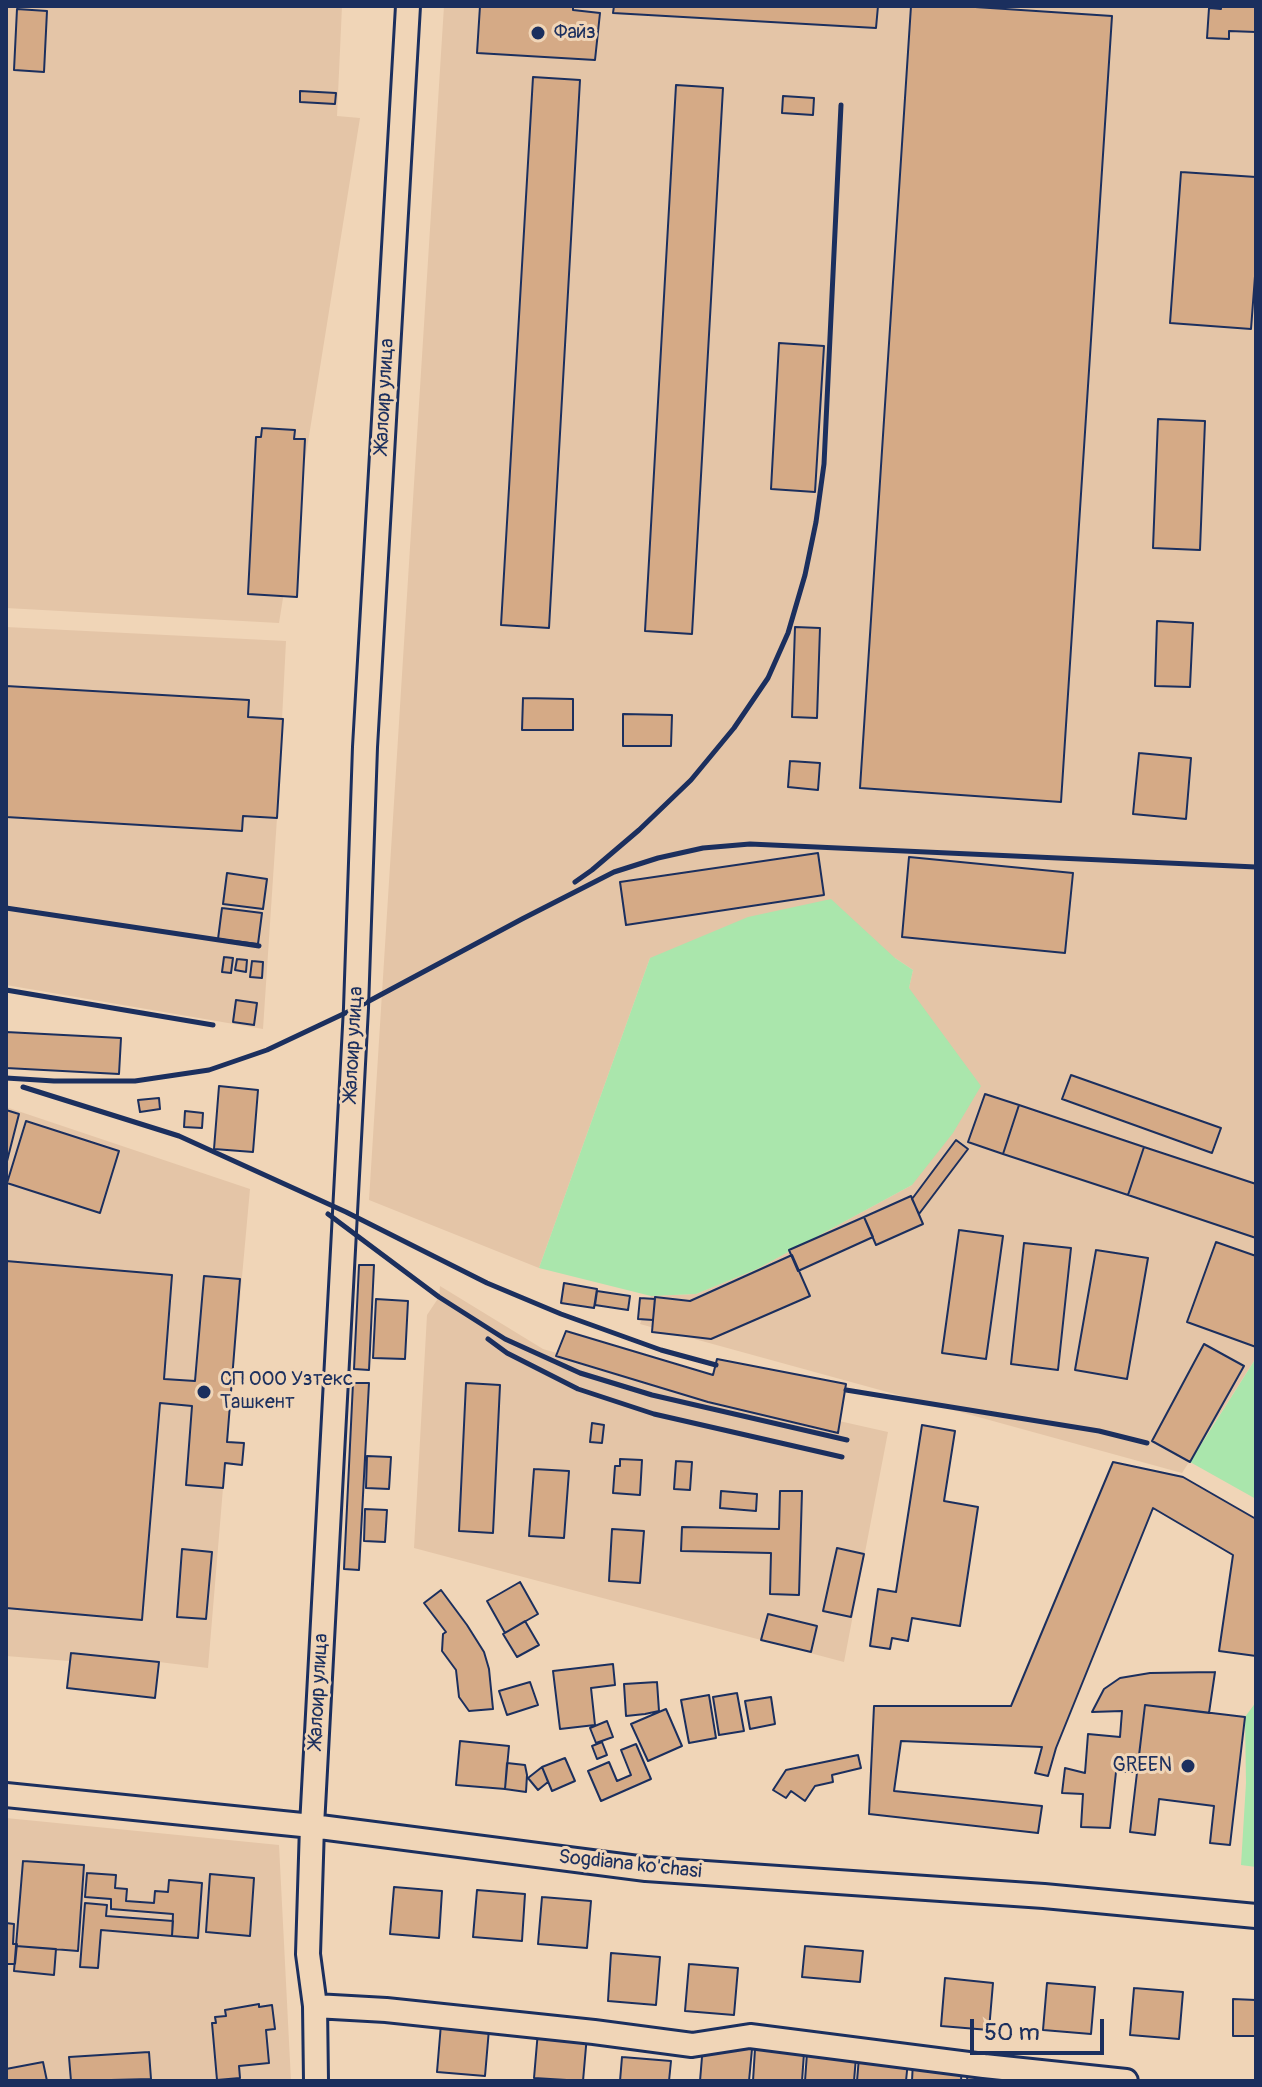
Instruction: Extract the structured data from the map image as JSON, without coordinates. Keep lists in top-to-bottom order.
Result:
{
  "streets": {
    "street": ["Жалоир улица", "Sogdiana ko'chasi"]
  },
  "crossings": [
    ["Жалоир улица", "Sogdiana ko'chasi"]
  ],
  "places": ["Файз", "СП ООО Узтекс Ташкент", "GREEN"],
  "scale_bar": "50 m"
}
